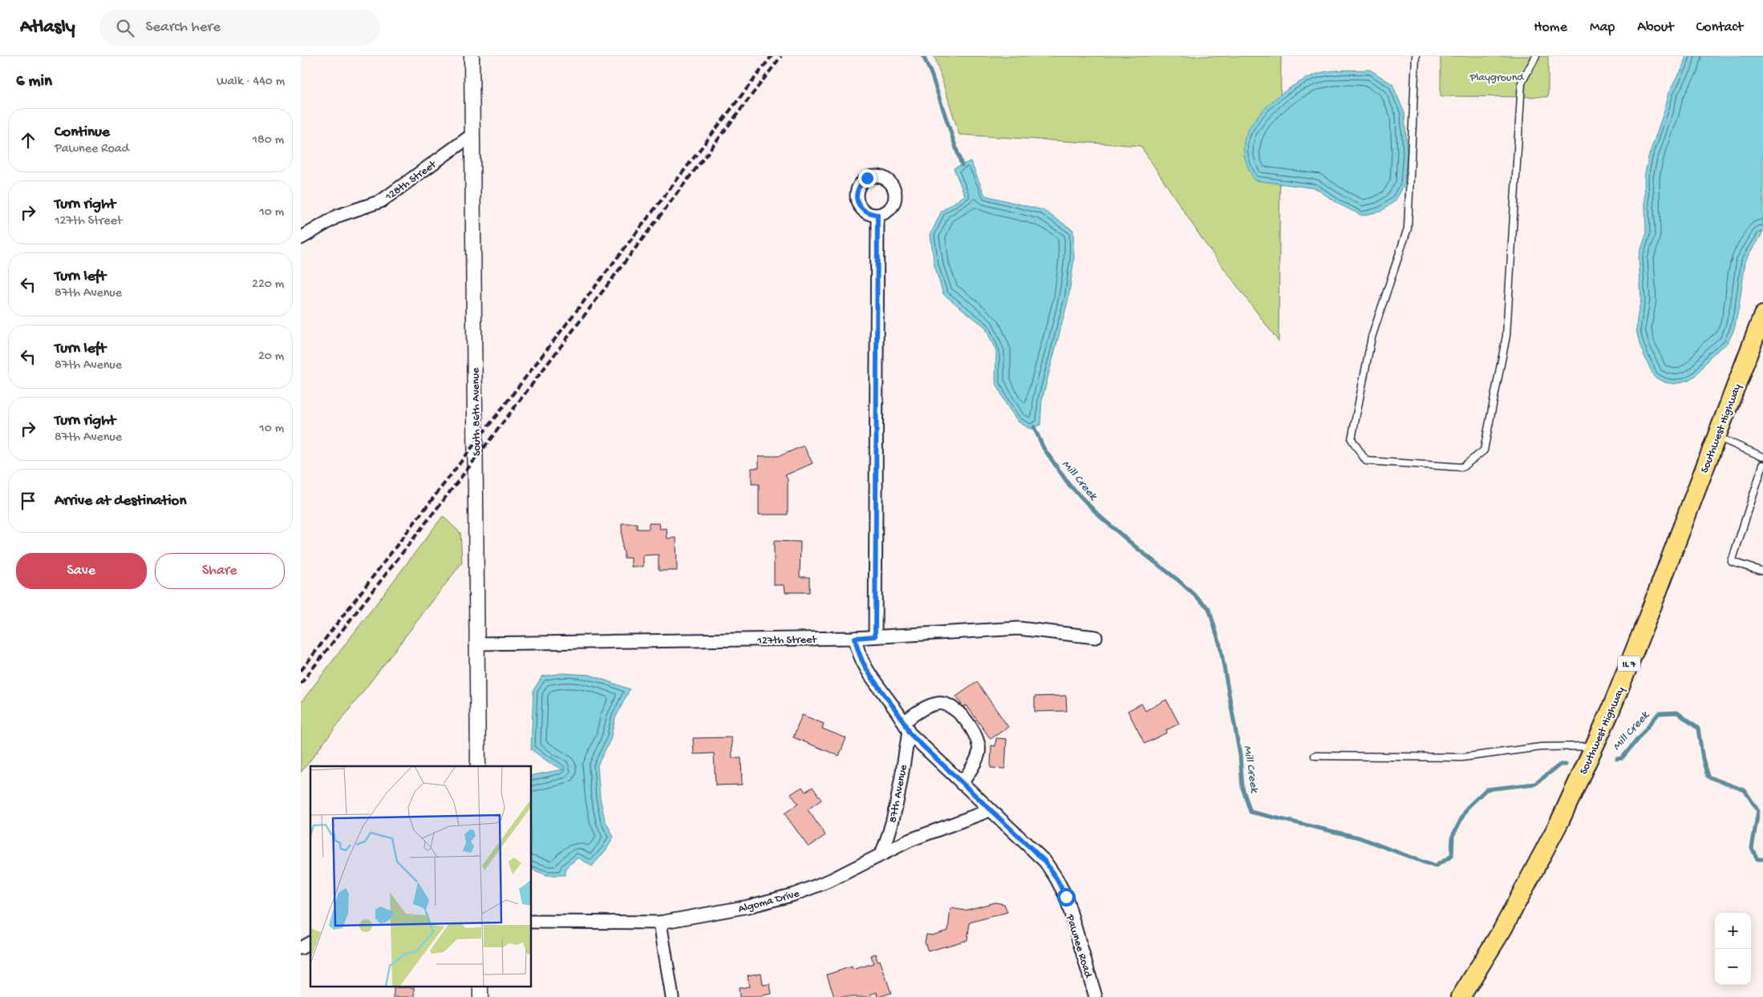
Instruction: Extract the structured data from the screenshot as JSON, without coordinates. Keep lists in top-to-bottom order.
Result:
{
  "streets": {
    "main road": ["Southwest Highway", "IL 7"],
    "street": [
      "128th Street",
      "South 86th Avenue",
      "127th Street",
      "87th Avenue",
      "Algoma Drive",
      "Pawnee Road"
    ]
  },
  "crossings": [
    ["128th Street", "South 86th Avenue"],
    ["South 86th Avenue", "127th Street"],
    ["127th Street", "Pawnee Road"],
    ["87th Avenue", "Algoma Drive"],
    ["87th Avenue", "Pawnee Road"],
    ["Algoma Drive", "Pawnee Road"]
  ],
  "water": ["Mill Creek"],
  "parks": ["Playground"],
  "page": {
    "header": "Atlasly",
    "search": "Search here",
    "nav": [
      "Home",
      "Map",
      "About",
      "Contact"
    ],
    "heading": ["6 min", "Walk · 440 m"],
    "list": [
      ["Continue", "Pawnee Road", "180 m"],
      ["Turn right", "127th Street", "10 m"],
      ["Turn left", "87th Avenue", "220 m"],
      ["Turn left", "87th Avenue", "20 m"],
      ["Turn right", "87th Avenue", "10 m"],
      "Arrive at destination"
    ],
    "buttons": ["Save", "Share"],
    "map_buttons": ["+", "−"]
  }
}
